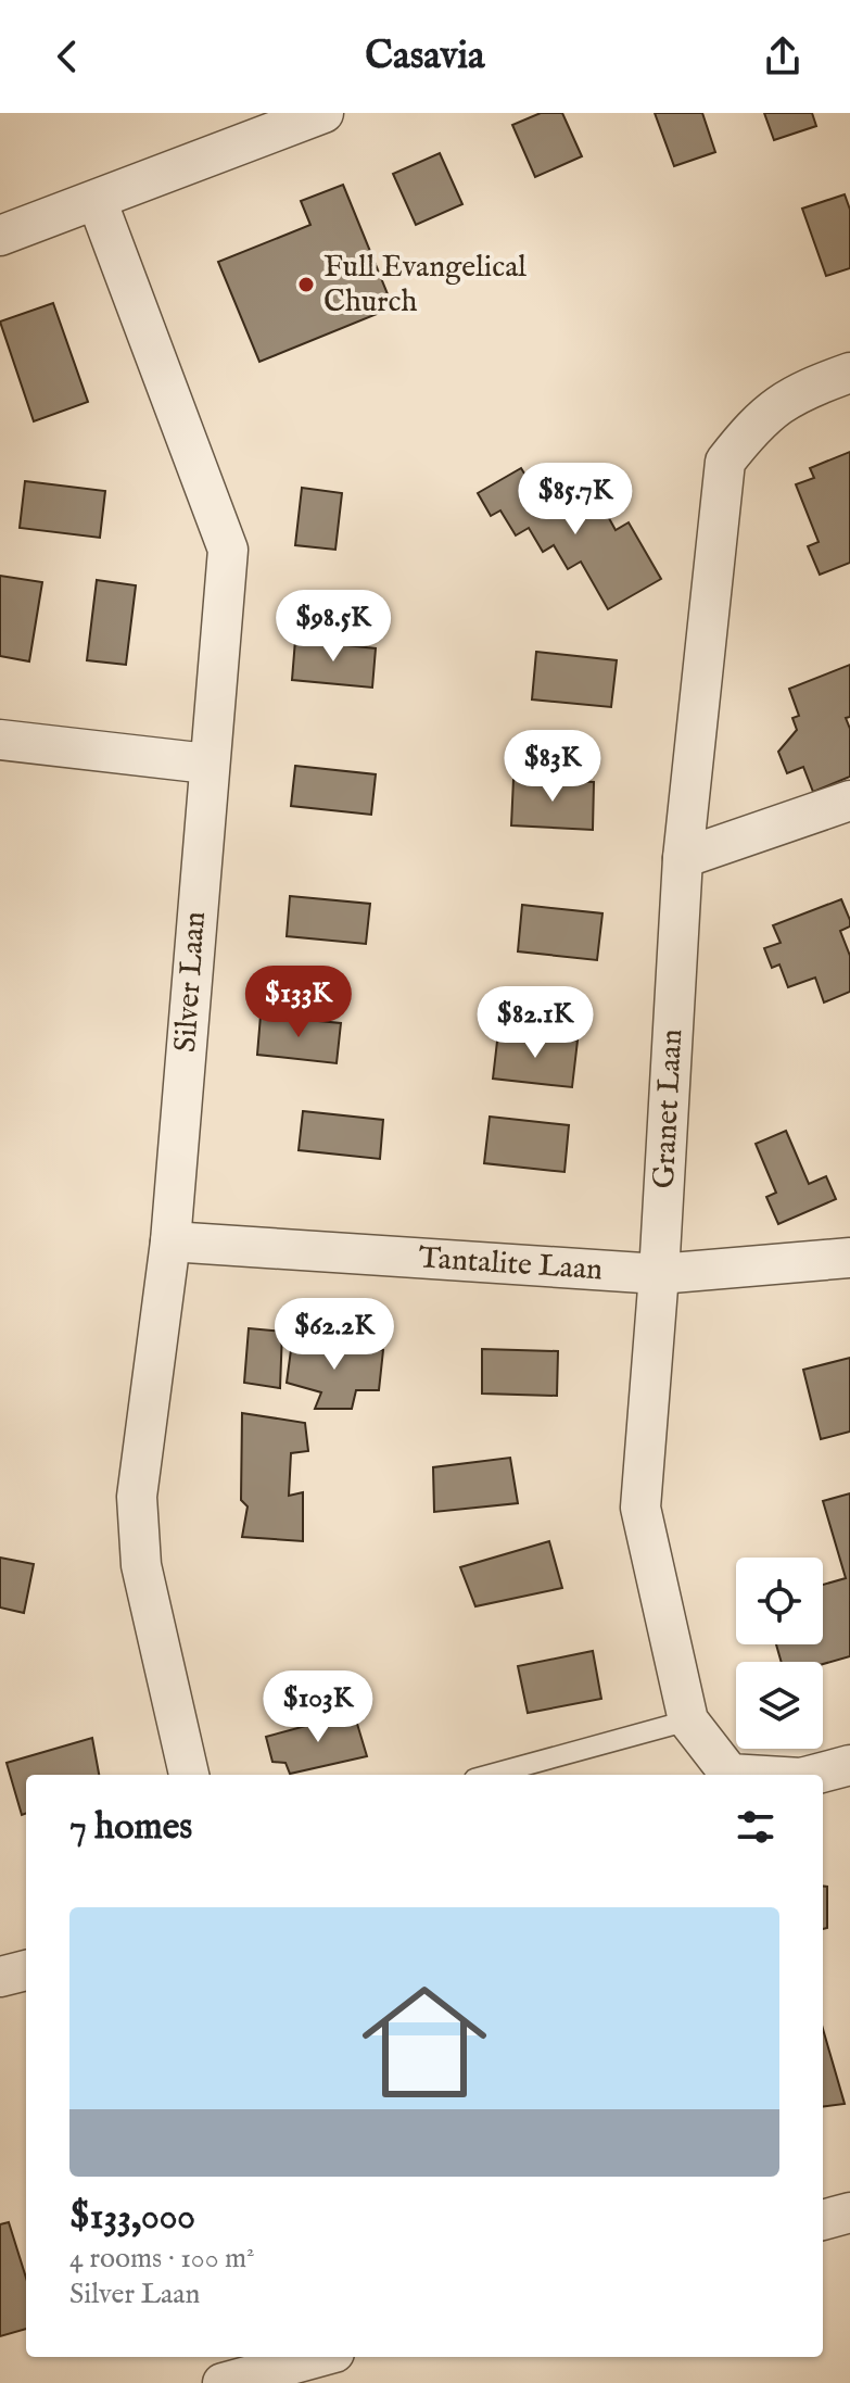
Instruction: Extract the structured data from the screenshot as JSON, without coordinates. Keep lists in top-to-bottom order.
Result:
{
  "streets": {
    "street": ["Silver Laan", "Granet Laan", "Tantalite Laan"]
  },
  "crossings": [
    ["Silver Laan", "Tantalite Laan"],
    ["Granet Laan", "Tantalite Laan"]
  ],
  "places": ["Full Evangelical Church"],
  "page": {
    "header": "Casavia",
    "price": [
      "$85.7K",
      "$98.5K",
      "$83K",
      "$133K",
      "$82.1K",
      "$62.2K",
      "$103K"
    ],
    "heading": "7 homes",
    "list": [
      {
        "name": "$133,000",
        "note": "4 rooms · 100 m² · Silver Laan"
      }
    ]
  }
}
